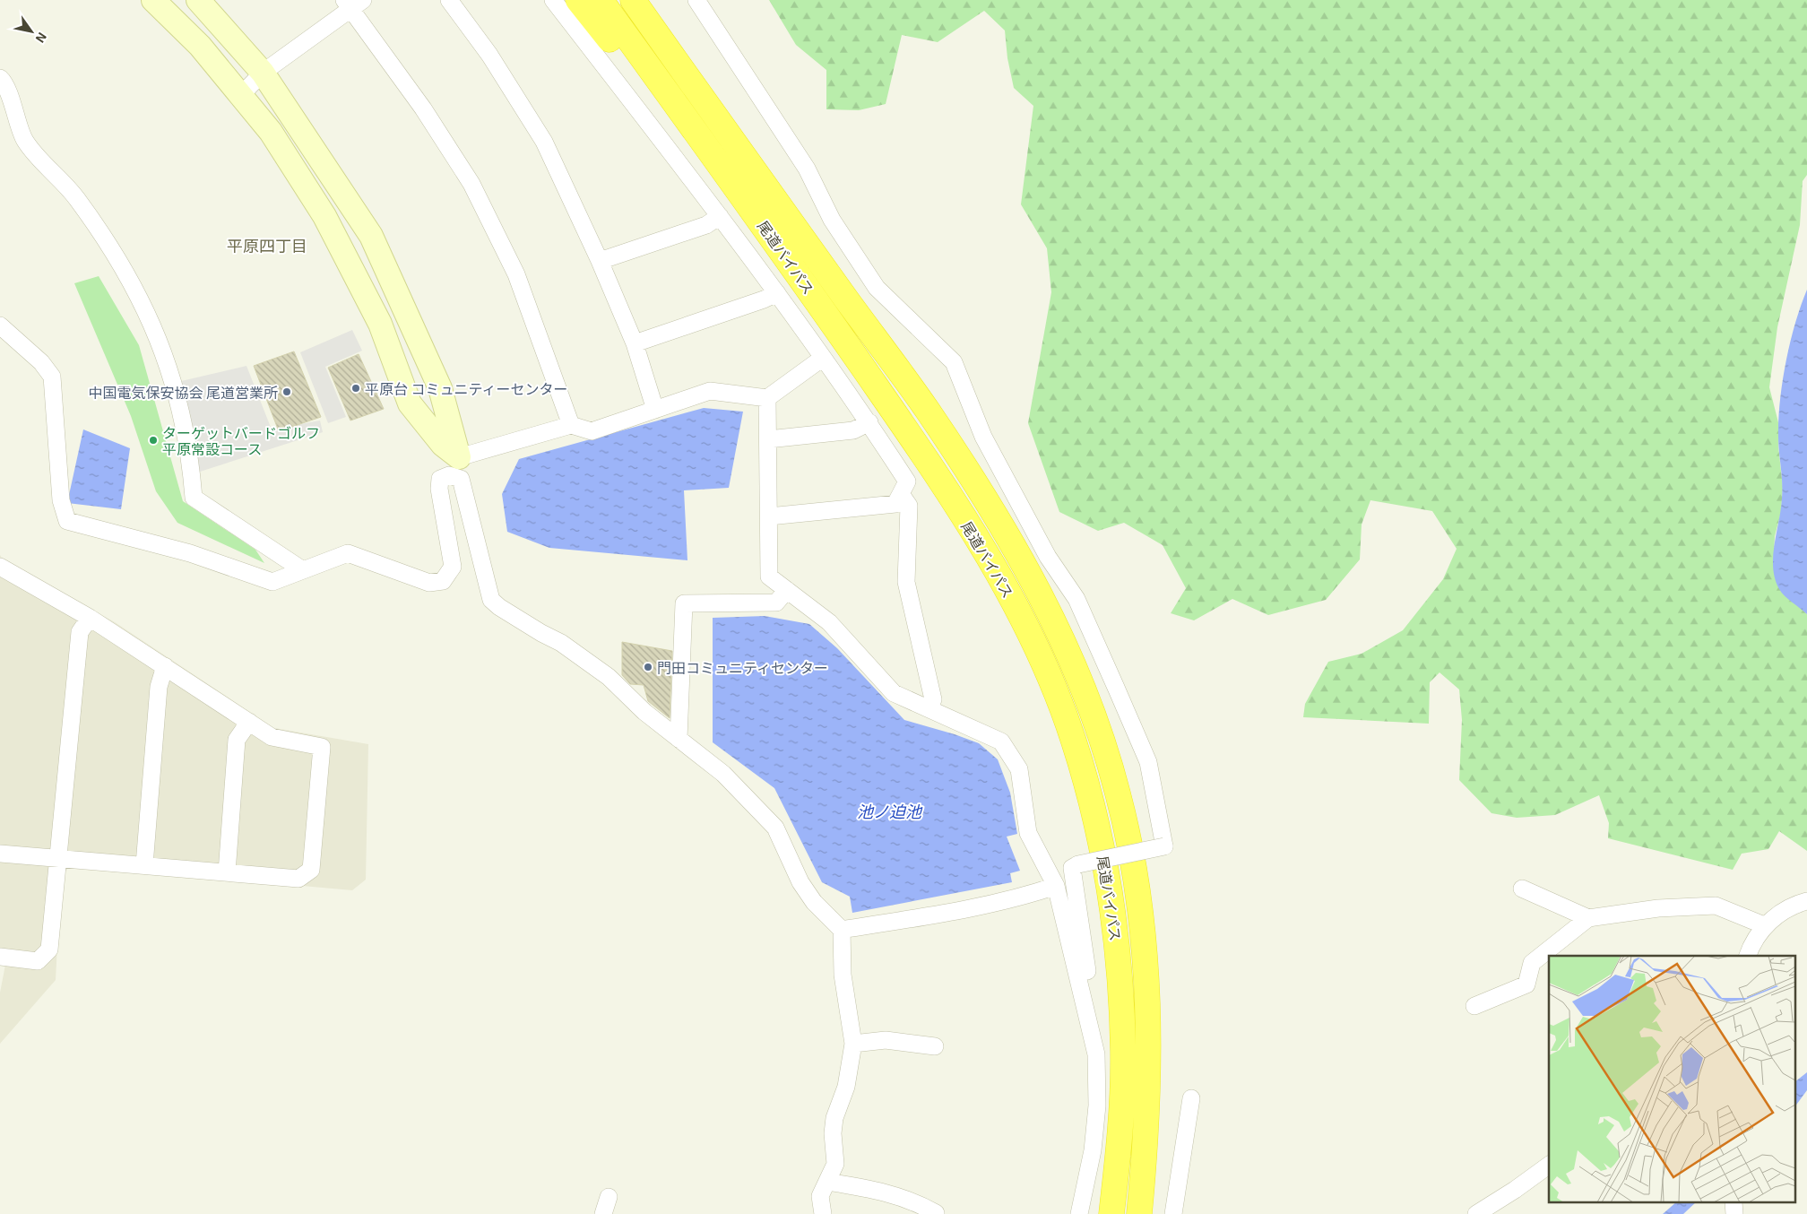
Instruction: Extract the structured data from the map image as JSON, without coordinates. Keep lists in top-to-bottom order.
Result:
{
  "streets": {
    "highway": ["尾道バイパス"]
  },
  "districts": ["平原四丁目"],
  "water": ["池ノ迫池"],
  "places": [
    "平原台 コミュニティーセンター",
    "中国電気保安協会 尾道営業所",
    "ターゲットバードゴルフ 平原常設コース",
    "門田コミュニティセンター"
  ],
  "north": "bottom right"
}
